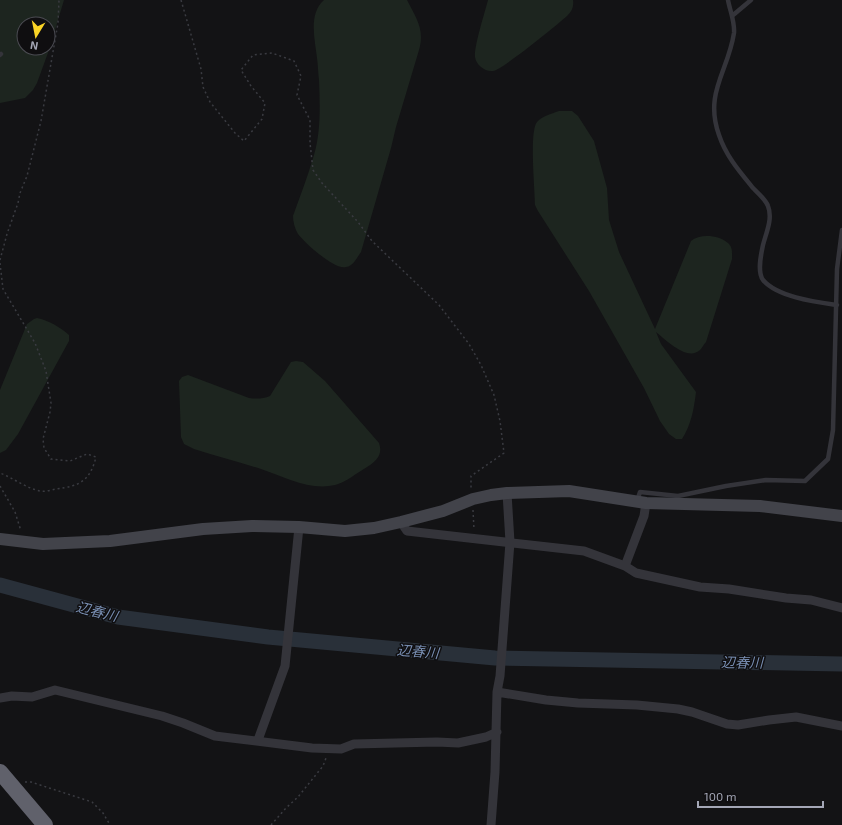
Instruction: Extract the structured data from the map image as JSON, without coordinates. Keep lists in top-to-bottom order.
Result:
{
  "water": ["辺春川"],
  "scale_bar": "100 m",
  "north": "bottom"
}
